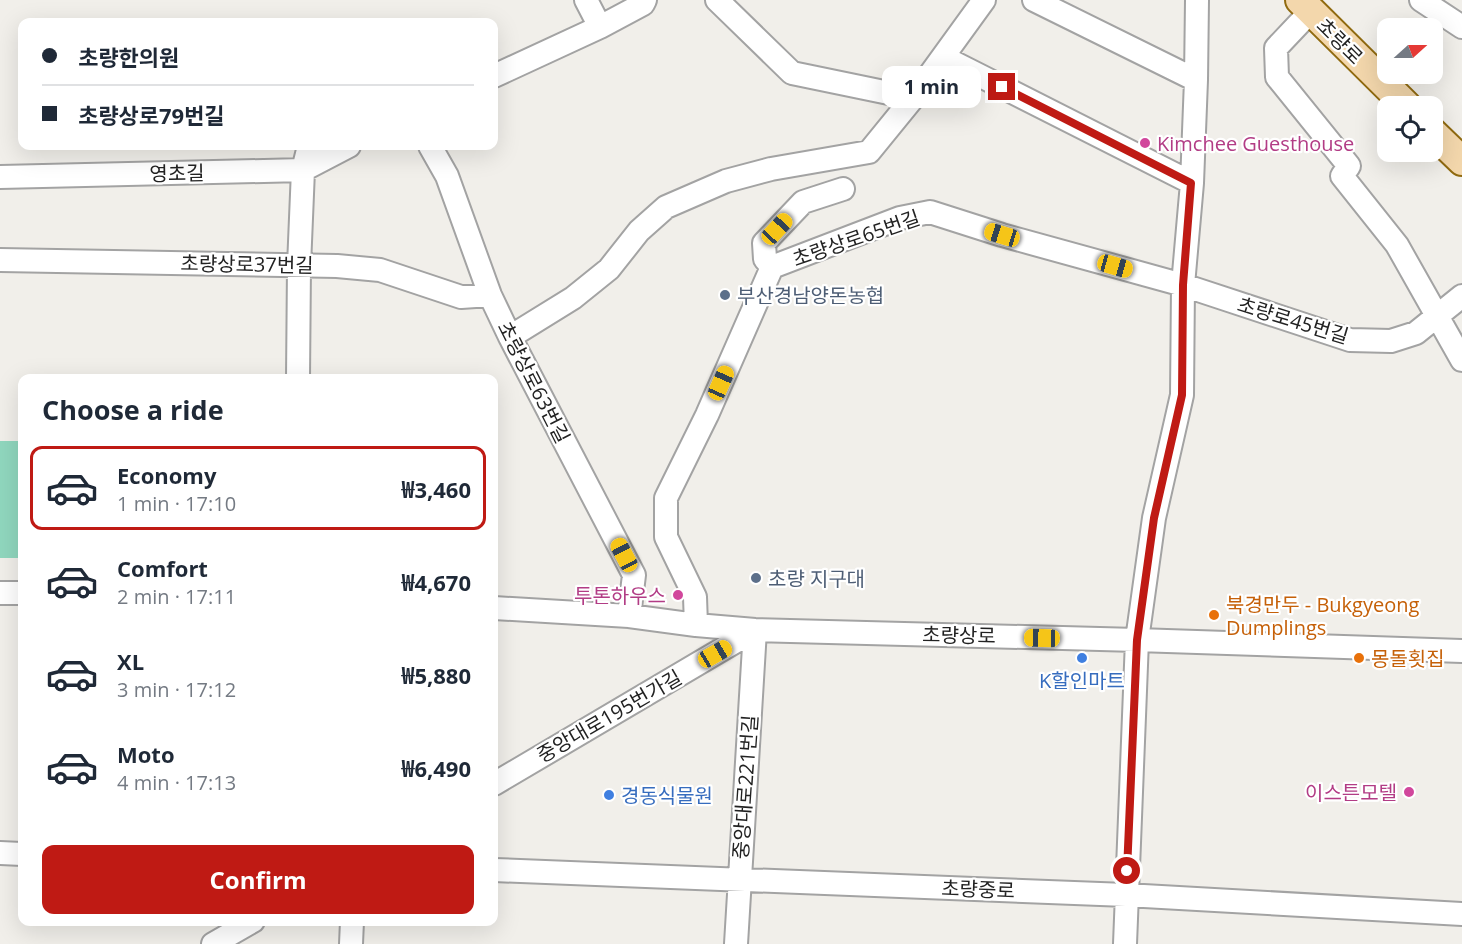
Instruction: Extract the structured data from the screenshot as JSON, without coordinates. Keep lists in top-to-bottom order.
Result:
{
  "streets": {
    "main road": ["초량로"],
    "street": [
      "영초길",
      "초량상로65번길",
      "초량상로37번길",
      "초량로45번길",
      "초량상로63번길",
      "초량상로",
      "중앙대로195번가길",
      "중앙대로221번길",
      "초량중로"
    ]
  },
  "crossings": [
    ["초량상로65번길", "초량로45번길"],
    ["초량상로65번길", "초량상로"],
    ["초량상로37번길", "초량상로63번길"],
    ["초량상로63번길", "초량상로"],
    ["초량상로", "중앙대로195번가길"],
    ["초량상로", "중앙대로221번길"],
    ["중앙대로195번가길", "중앙대로221번길"],
    ["중앙대로221번길", "초량중로"]
  ],
  "places": [
    "Kimchee Guesthouse",
    "부산경남양돈농협",
    "초량 지구대",
    "투톤하우스",
    "북경만두 - Bukgyeong Dumplings",
    "K할인마트",
    "몽돌횟집",
    "이스튼모텔",
    "경동식물원"
  ],
  "north": "right",
  "page": {
    "banner": ["초량한의원", "초량상로79번길"],
    "bubble": "1 min",
    "heading": "Choose a ride",
    "list": [
      {
        "name": "Economy",
        "note": "1 min · 17:10",
        "value": "₩3,460"
      },
      {
        "name": "Comfort",
        "note": "2 min · 17:11",
        "value": "₩4,670"
      },
      {
        "name": "XL",
        "note": "3 min · 17:12",
        "value": "₩5,880"
      },
      {
        "name": "Moto",
        "note": "4 min · 17:13",
        "value": "₩6,490"
      }
    ],
    "buttons": "Confirm"
  }
}
